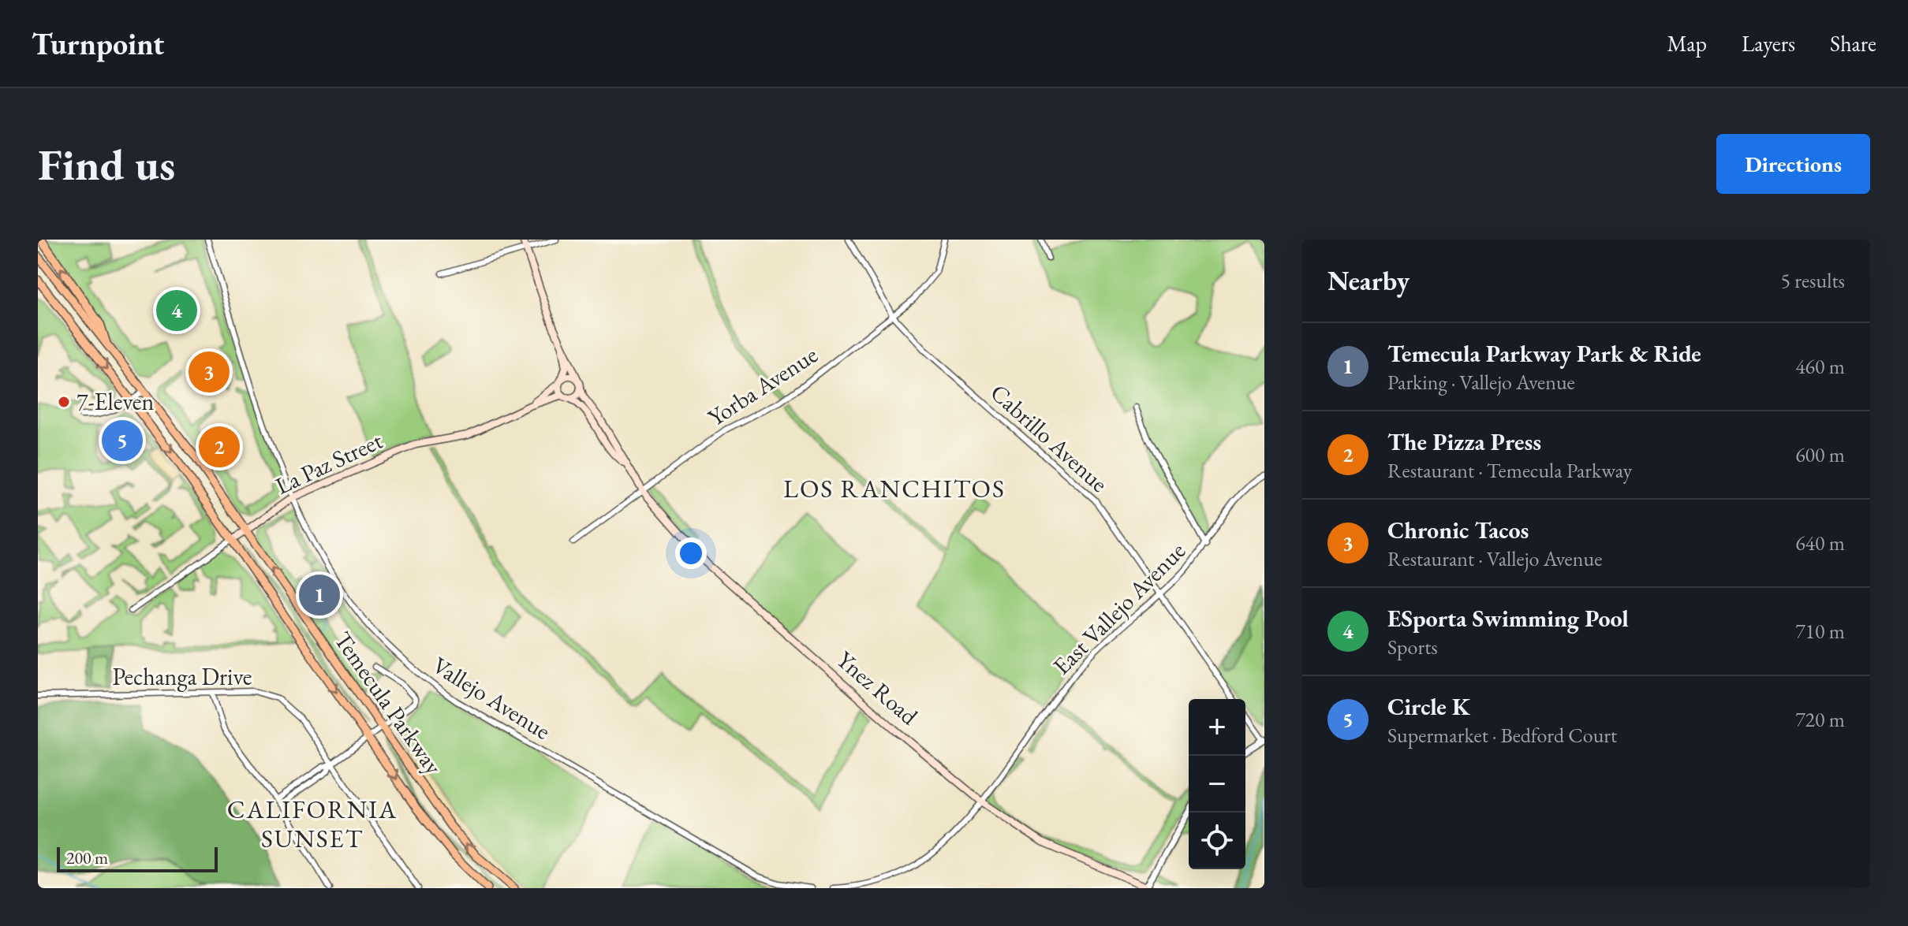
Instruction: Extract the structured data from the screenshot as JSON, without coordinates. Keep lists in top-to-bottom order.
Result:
{
  "streets": {
    "main road": ["La Paz Street", "Ynez Road", "Temecula Parkway"],
    "street": [
      "Yorba Avenue",
      "Cabrillo Avenue",
      "East Vallejo Avenue",
      "Pechanga Drive",
      "Vallejo Avenue"
    ]
  },
  "crossings": [
    ["Yorba Avenue", "Cabrillo Avenue"],
    ["Yorba Avenue", "Ynez Road"],
    ["Cabrillo Avenue", "East Vallejo Avenue"],
    ["La Paz Street", "Ynez Road"],
    ["La Paz Street", "Vallejo Avenue"],
    ["La Paz Street", "Temecula Parkway"],
    ["East Vallejo Avenue", "Ynez Road"]
  ],
  "districts": ["LOS RANCHITOS", "CALIFORNIA SUNSET"],
  "places": ["7-Eleven"],
  "scale_bar": "200 m",
  "page": {
    "header": "Turnpoint",
    "nav": ["Map", "Layers", "Share"],
    "buttons": "Directions",
    "title": "Find us",
    "heading": ["Nearby", "5 results"],
    "pins": [
      "4",
      "3",
      "5",
      "2",
      "1"
    ],
    "list": [
      {
        "mark": "1",
        "name": "Temecula Parkway Park & Ride",
        "note": "Parking · Vallejo Avenue",
        "value": "460 m"
      },
      {
        "mark": "2",
        "name": "The Pizza Press",
        "note": "Restaurant · Temecula Parkway",
        "value": "600 m"
      },
      {
        "mark": "3",
        "name": "Chronic Tacos",
        "note": "Restaurant · Vallejo Avenue",
        "value": "640 m"
      },
      {
        "mark": "4",
        "name": "ESporta Swimming Pool",
        "note": "Sports",
        "value": "710 m"
      },
      {
        "mark": "5",
        "name": "Circle K",
        "note": "Supermarket · Bedford Court",
        "value": "720 m"
      }
    ],
    "map_buttons": ["+", "−"],
    "scale": "200 m"
  }
}
